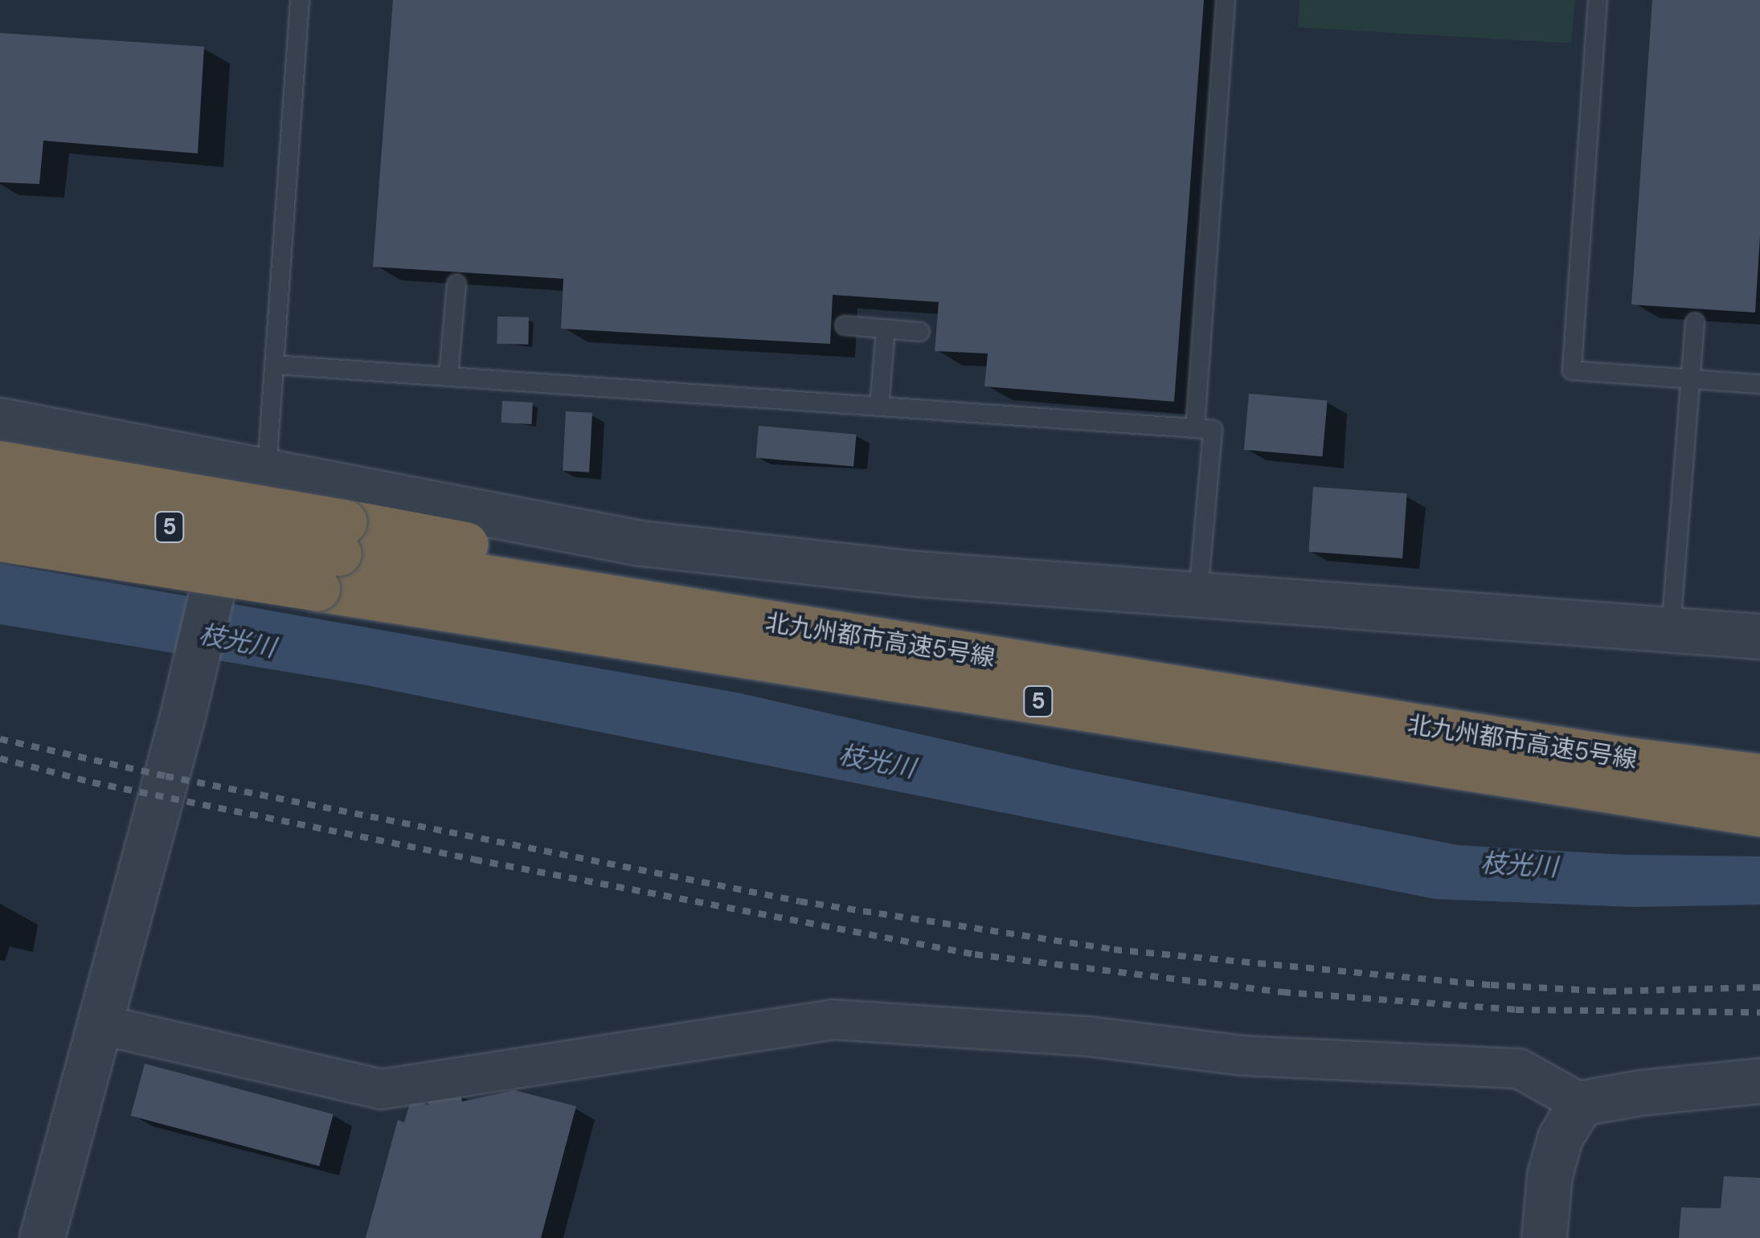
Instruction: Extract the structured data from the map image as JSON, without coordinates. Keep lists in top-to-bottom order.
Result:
{
  "streets": {
    "highway": ["5", "北九州都市高速5号線"]
  },
  "water": ["枝光川"]
}
